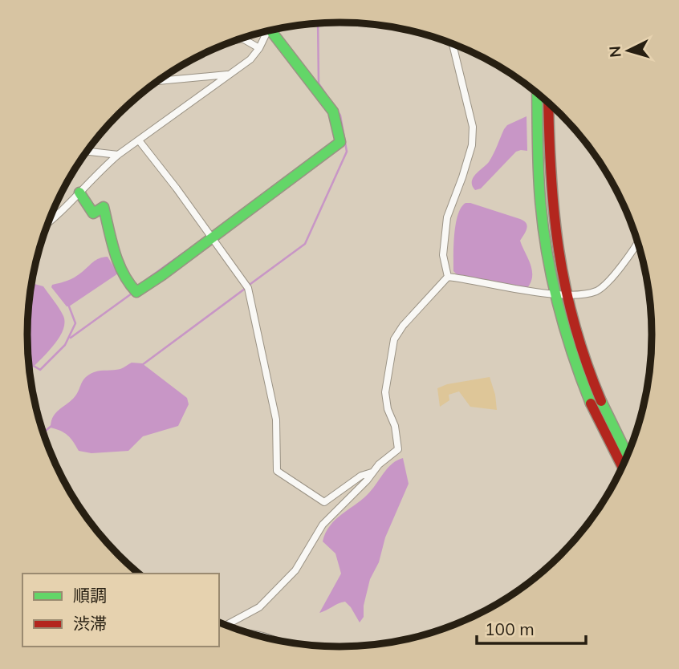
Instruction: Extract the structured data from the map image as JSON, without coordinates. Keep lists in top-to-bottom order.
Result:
{
  "legend": ["順調", "渋滞"],
  "scale_bar": "100 m",
  "north": "left"
}
